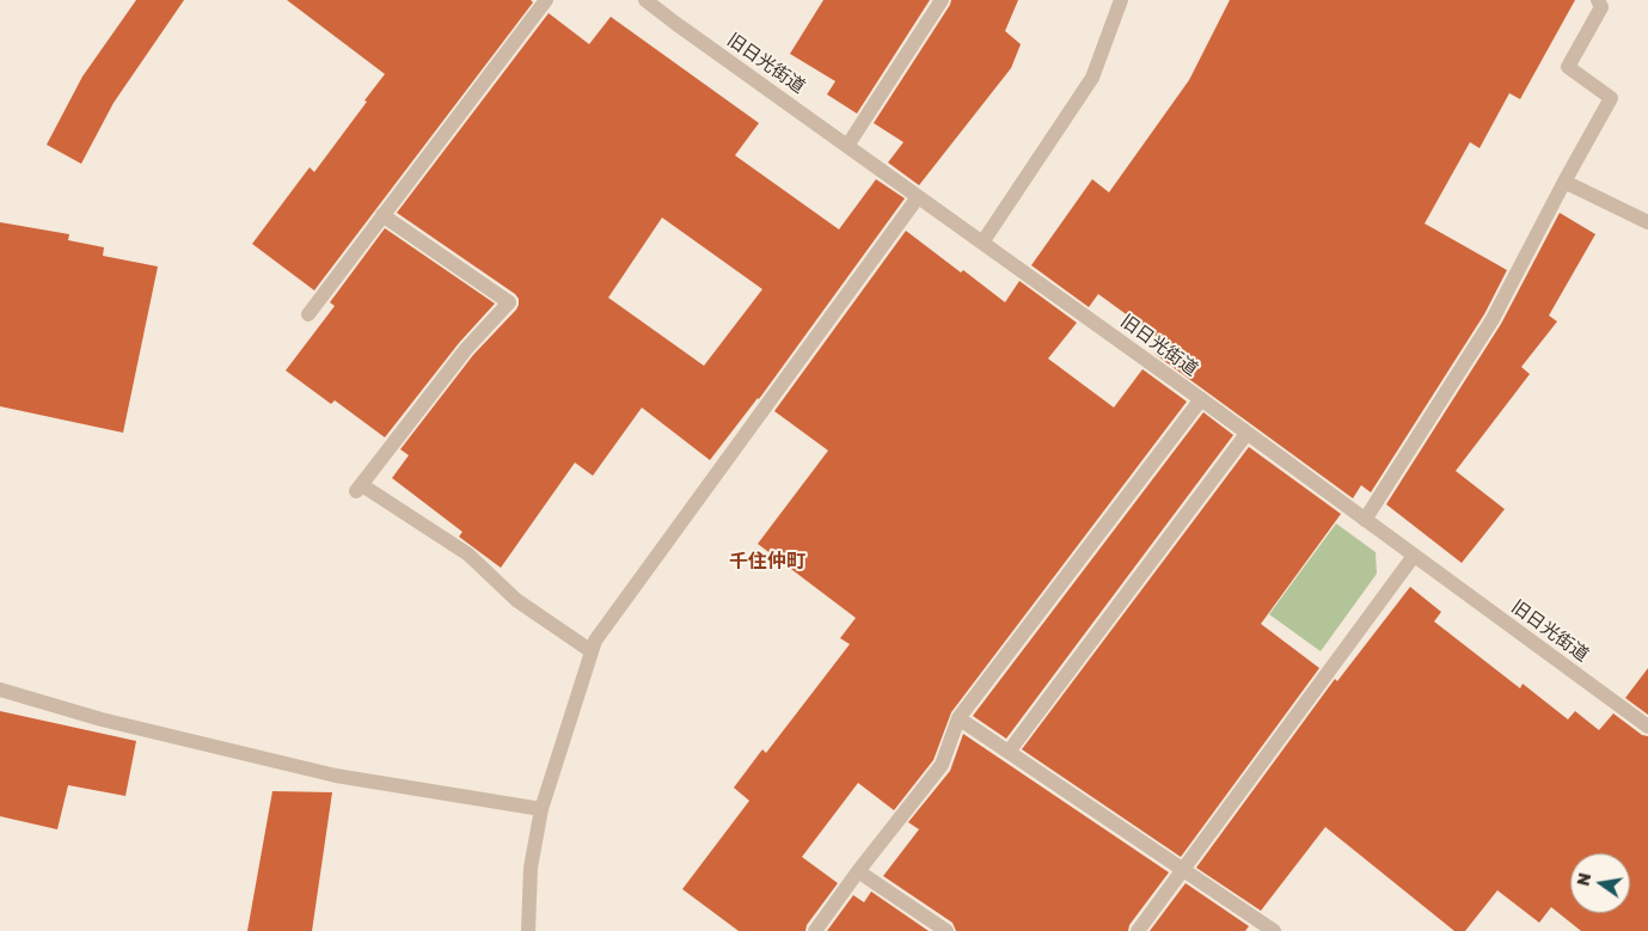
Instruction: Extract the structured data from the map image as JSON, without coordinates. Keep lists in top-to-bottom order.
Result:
{
  "streets": {
    "street": ["旧日光街道"]
  },
  "districts": ["千住仲町"],
  "north": "left"
}
